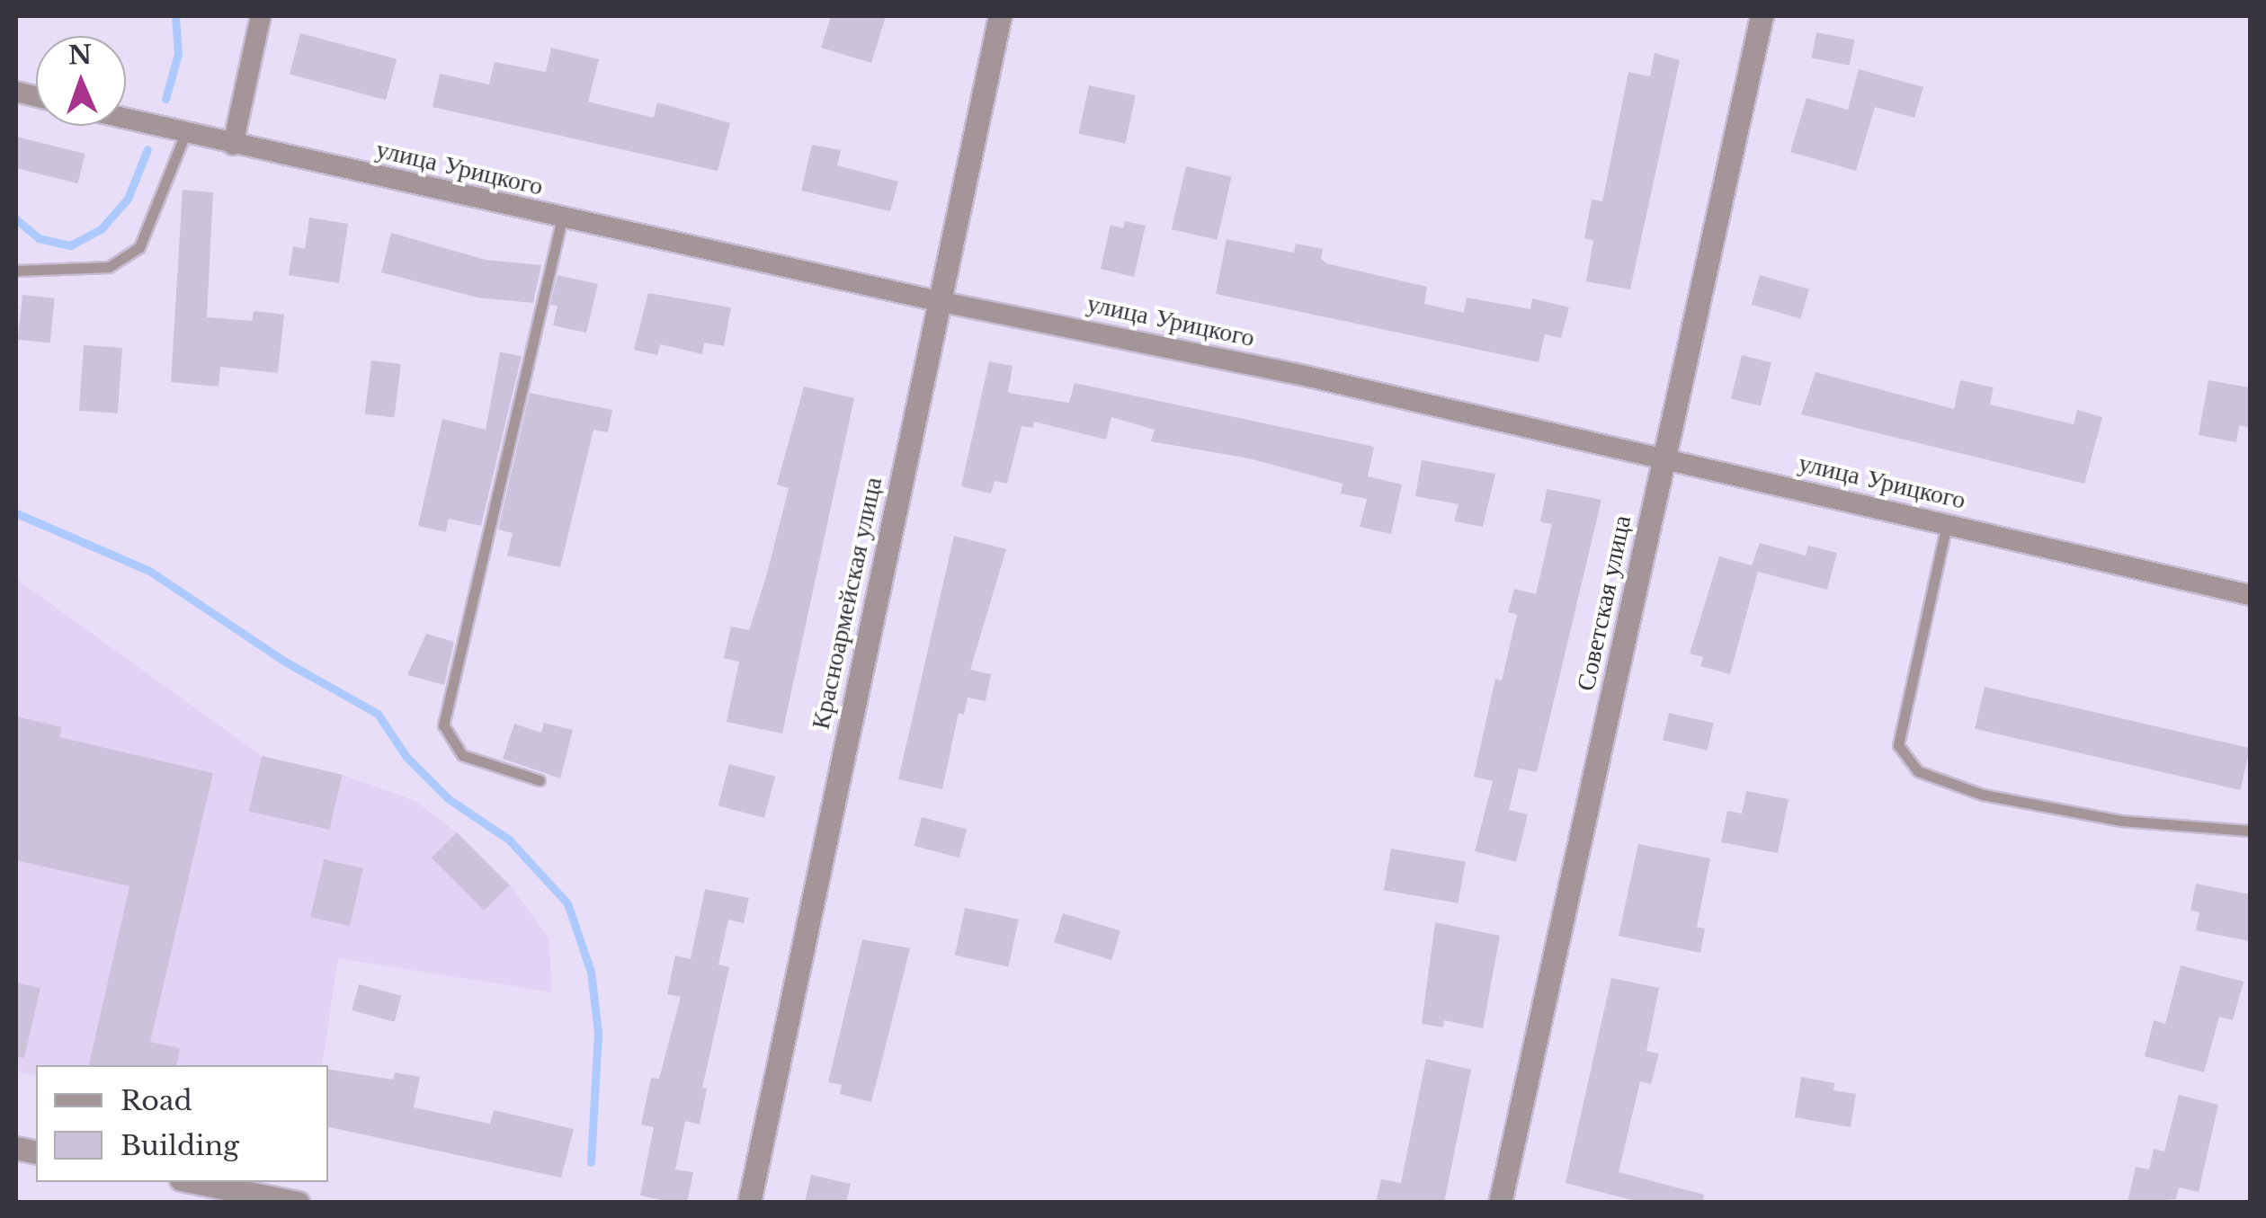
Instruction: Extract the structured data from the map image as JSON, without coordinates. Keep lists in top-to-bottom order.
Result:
{
  "streets": {
    "street": ["улица Урицкого", "Красноармейская улица", "Советская улица"]
  },
  "crossings": [
    ["улица Урицкого", "Красноармейская улица"],
    ["улица Урицкого", "Советская улица"]
  ],
  "legend": ["Road", "Building"],
  "north": "top"
}
